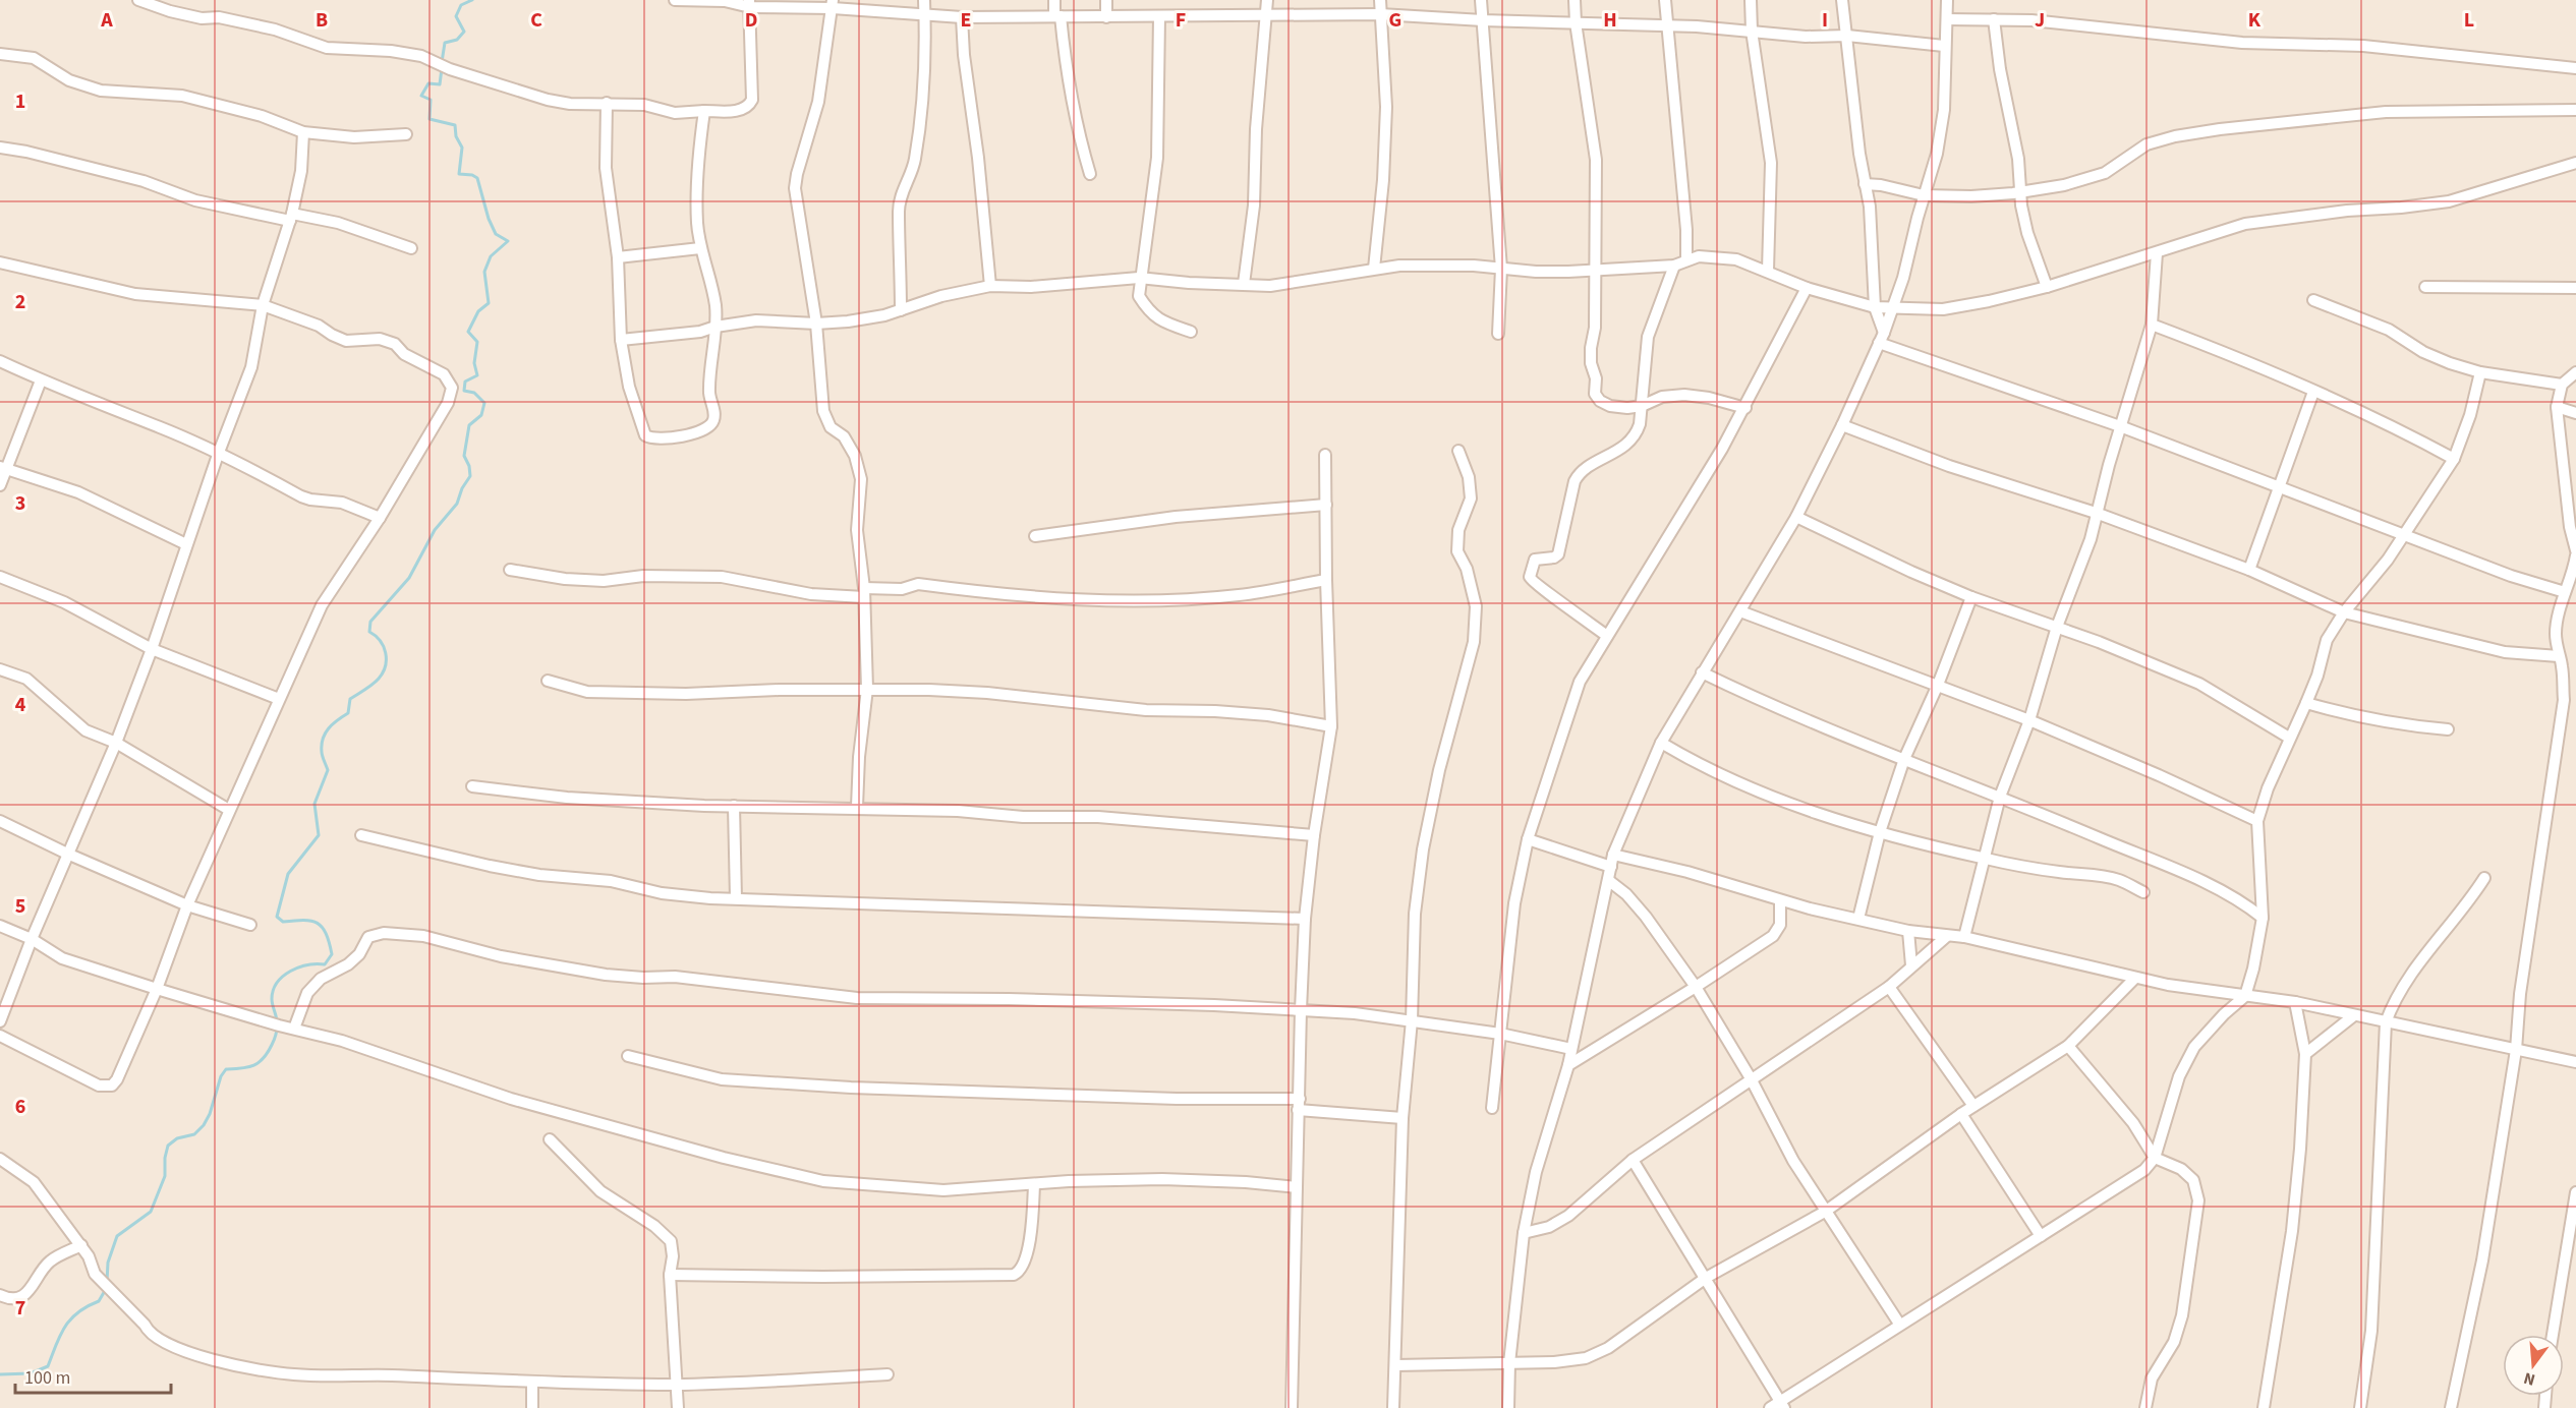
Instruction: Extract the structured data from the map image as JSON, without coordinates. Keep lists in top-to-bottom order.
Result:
{
  "scale_bar": "100 m",
  "north": "bottom",
  "grid": {
    "columns": [
      "A",
      "B",
      "C",
      "D",
      "E",
      "F",
      "G",
      "H",
      "I",
      "J",
      "K",
      "L"
    ],
    "rows": [
      "1",
      "2",
      "3",
      "4",
      "5",
      "6",
      "7"
    ]
  }
}
